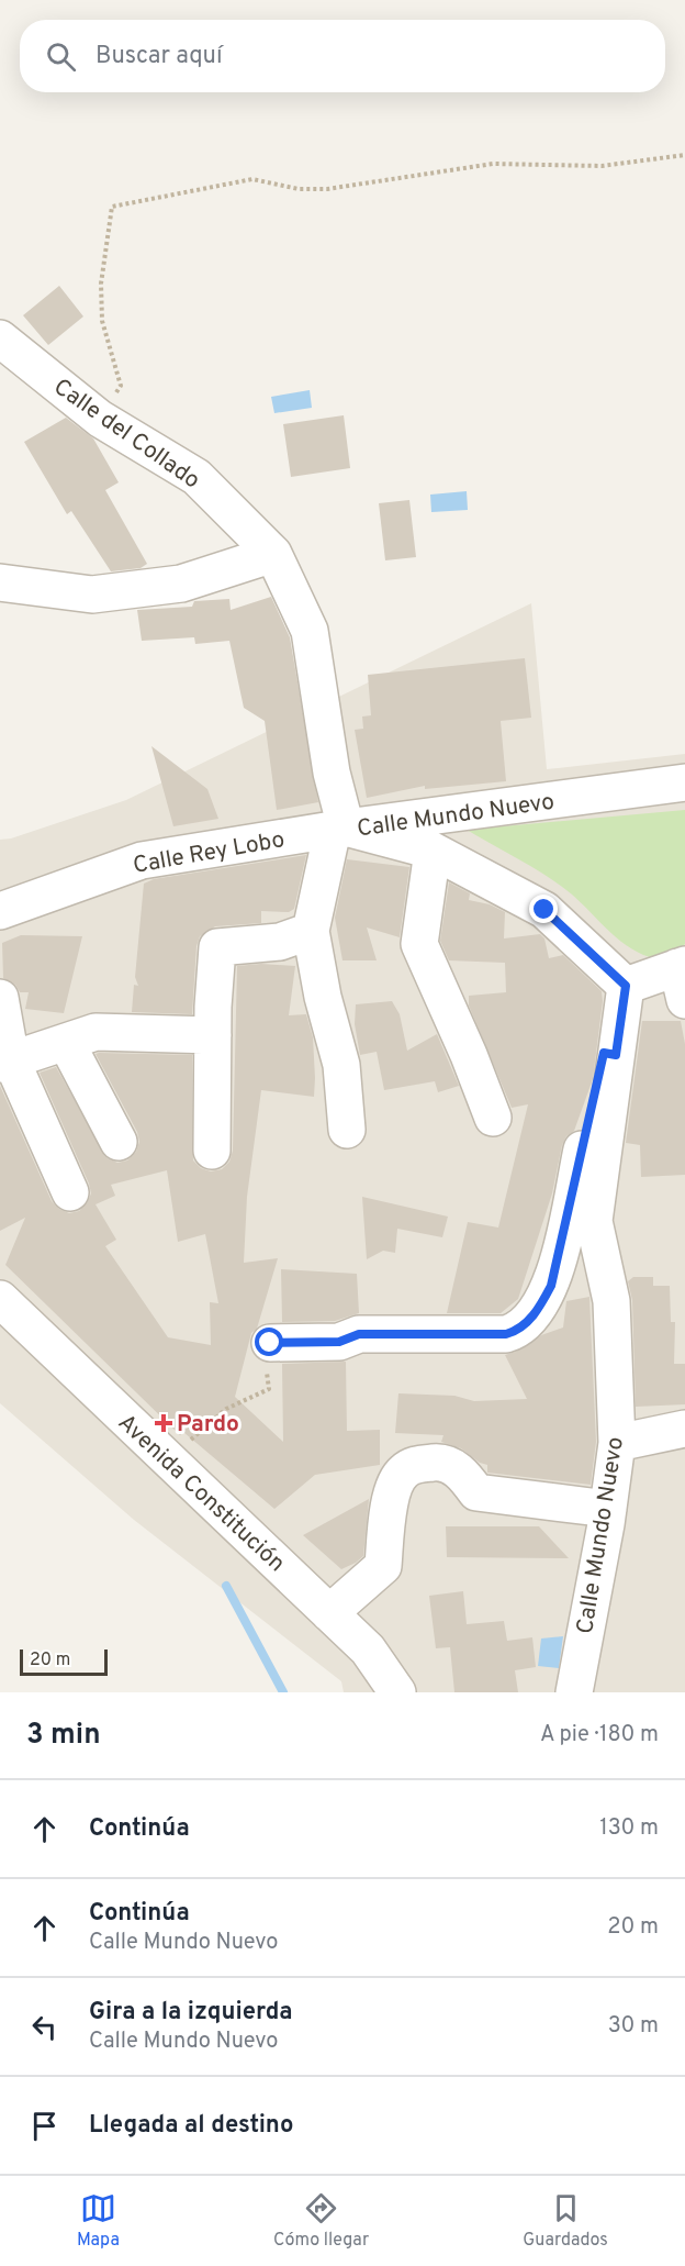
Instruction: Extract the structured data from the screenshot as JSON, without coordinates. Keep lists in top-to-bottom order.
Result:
{
  "streets": {
    "street": [
      "Calle del Collado",
      "Calle Mundo Nuevo",
      "Calle Rey Lobo",
      "Avenida Constitución"
    ]
  },
  "crossings": [
    ["Calle del Collado", "Calle Mundo Nuevo"],
    ["Calle del Collado", "Calle Rey Lobo"],
    ["Calle Mundo Nuevo", "Calle Rey Lobo"]
  ],
  "places": {
    "health": ["Pardo"]
  },
  "scale_bar": "20 m",
  "page": {
    "search": "Buscar aquí",
    "scale": "20 m",
    "heading": ["3 min", "A pie · 180 m"],
    "list": [
      ["Continúa", "130 m"],
      ["Continúa", "Calle Mundo Nuevo", "20 m"],
      ["Gira a la izquierda", "Calle Mundo Nuevo", "30 m"],
      "Llegada al destino"
    ],
    "nav": ["Mapa", "Cómo llegar", "Guardados"]
  }
}
